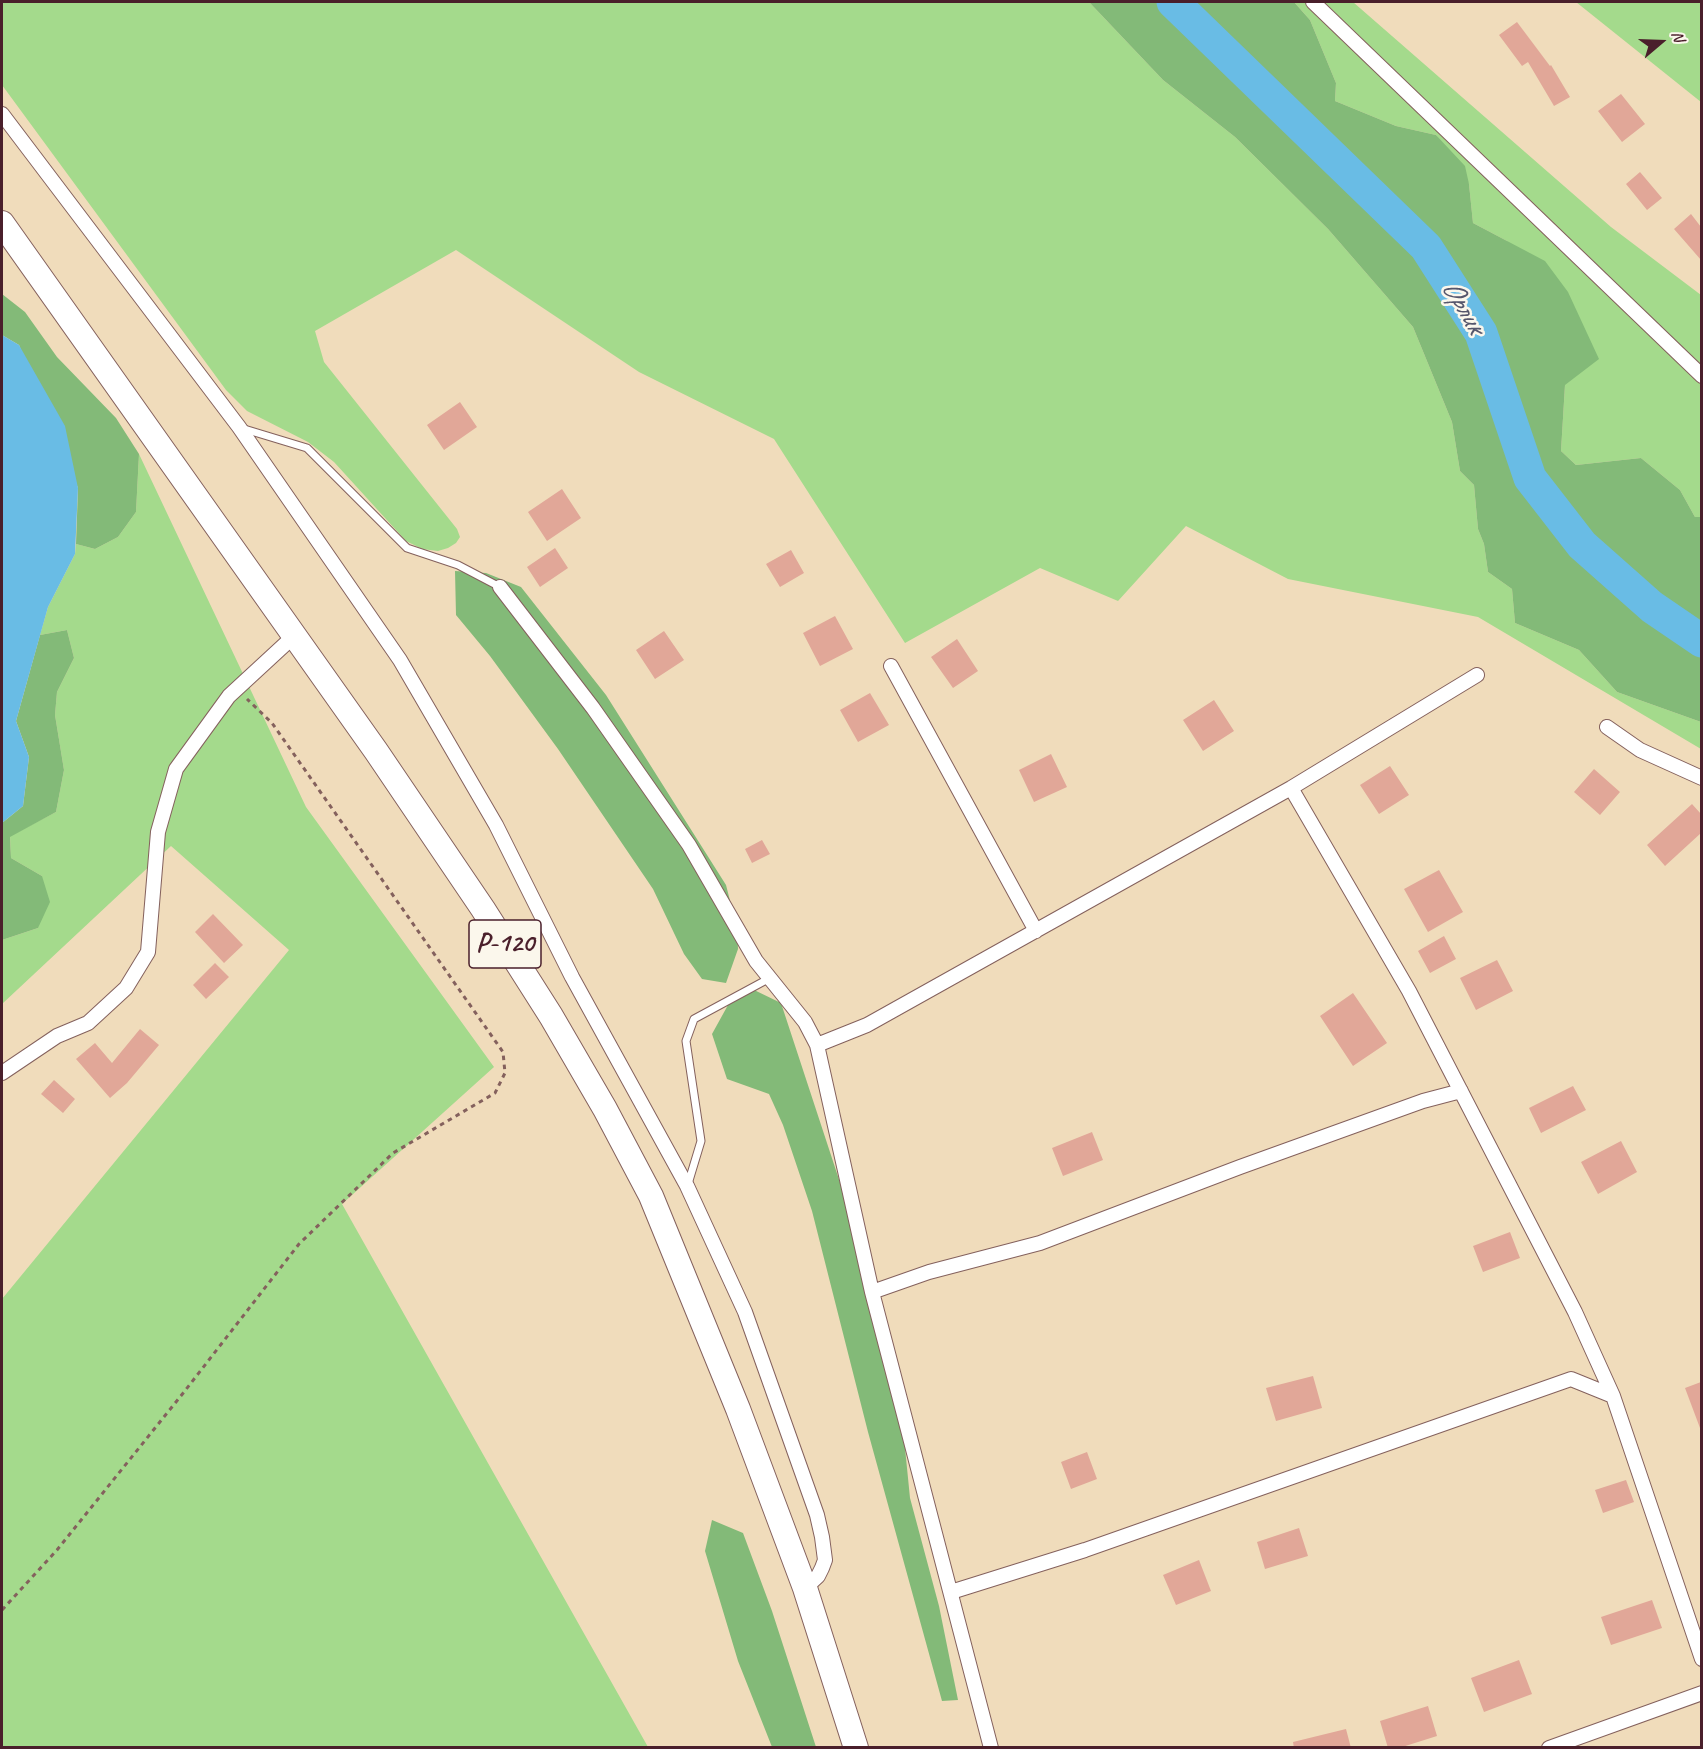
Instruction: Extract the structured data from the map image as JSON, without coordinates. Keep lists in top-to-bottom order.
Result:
{
  "streets": {
    "highway": ["Р-120"]
  },
  "water": ["Орлик"],
  "north": "right"
}
